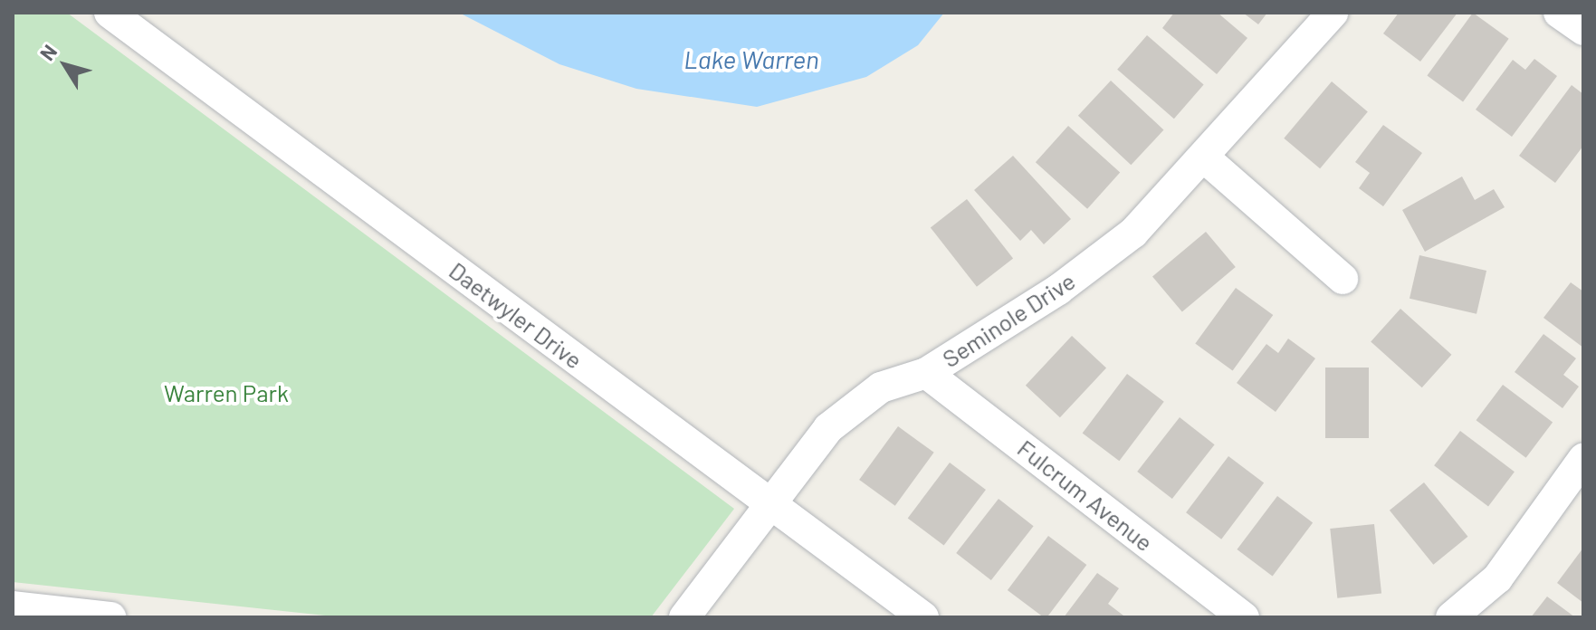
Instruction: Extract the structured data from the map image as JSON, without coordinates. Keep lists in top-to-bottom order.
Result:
{
  "streets": {
    "street": ["Daetwyler Drive", "Seminole Drive", "Fulcrum Avenue"]
  },
  "crossings": [
    ["Daetwyler Drive", "Seminole Drive"],
    ["Seminole Drive", "Fulcrum Avenue"]
  ],
  "water": ["Lake Warren"],
  "parks": ["Warren Park"],
  "north": "top left"
}
